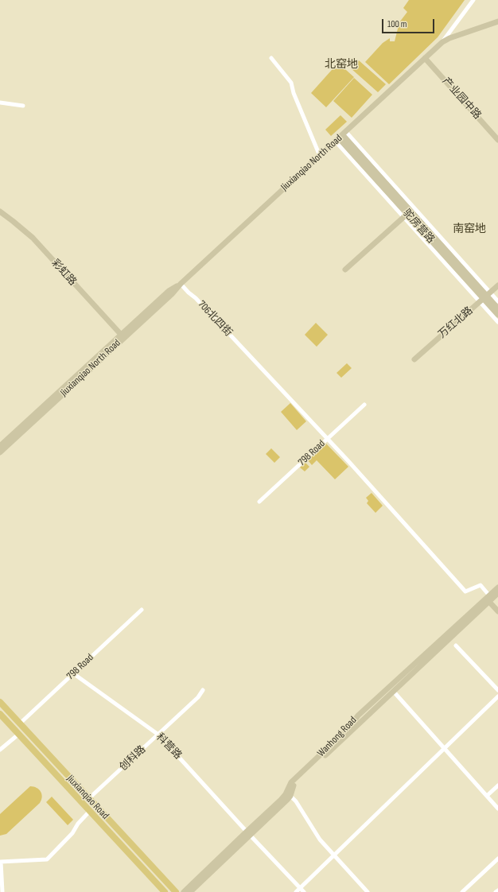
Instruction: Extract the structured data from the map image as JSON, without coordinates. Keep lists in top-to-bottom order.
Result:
{
  "streets": {
    "main road": ["Jiuxianqiao Road"],
    "street": [
      "产业园中路",
      "Jiuxianqiao North Road",
      "驼房营路",
      "彩虹路",
      "706北四街",
      "万红北路",
      "798 Road",
      "Wanhong Road",
      "科营路",
      "创科路"
    ]
  },
  "crossings": [
    ["产业园中路", "Jiuxianqiao North Road"],
    ["Jiuxianqiao North Road", "驼房营路"],
    ["Jiuxianqiao North Road", "彩虹路"],
    ["Jiuxianqiao North Road", "706北四街"],
    ["驼房营路", "万红北路"],
    ["706北四街", "798 Road"],
    ["706北四街", "Wanhong Road"],
    ["798 Road", "科营路"],
    ["798 Road", "Jiuxianqiao Road"],
    ["Wanhong Road", "科营路"],
    ["科营路", "创科路"],
    ["创科路", "Jiuxianqiao Road"]
  ],
  "districts": ["北窑地", "南窑地"],
  "scale_bar": "100 m"
}
